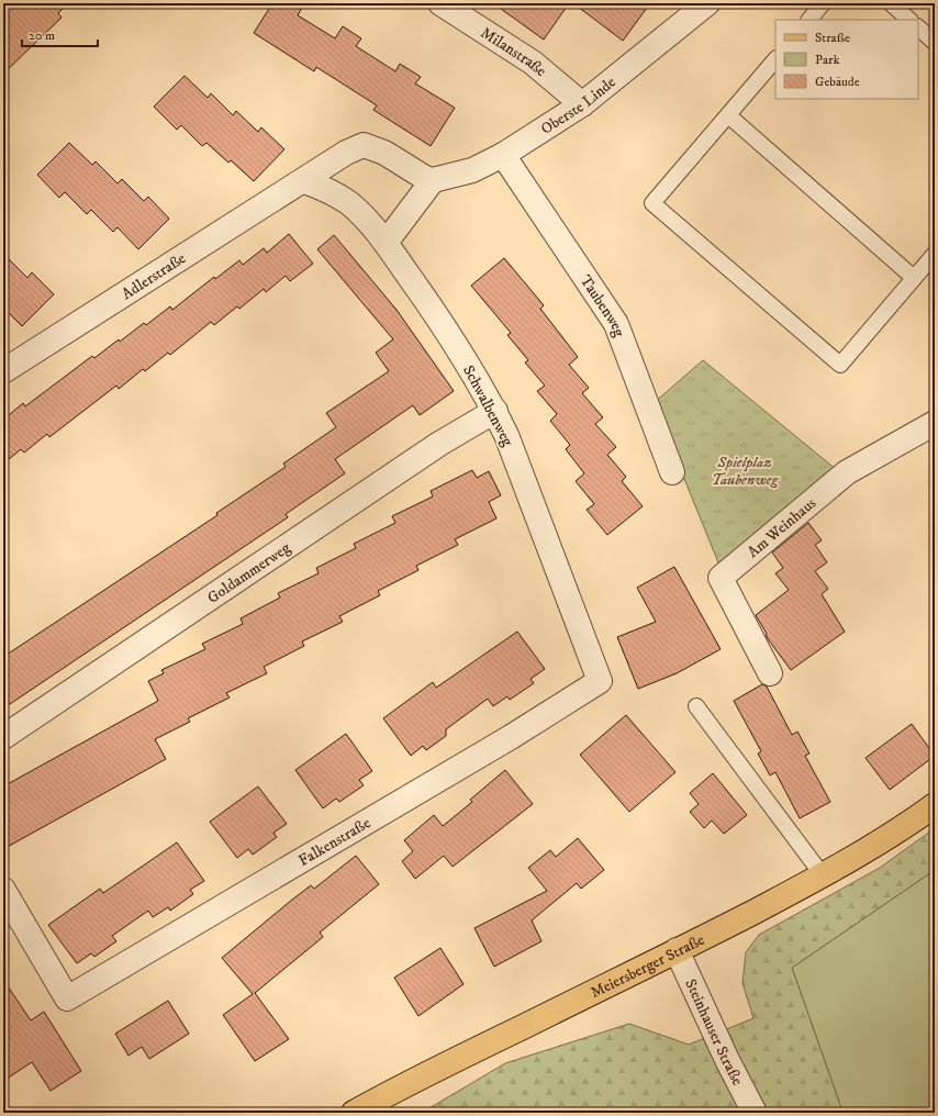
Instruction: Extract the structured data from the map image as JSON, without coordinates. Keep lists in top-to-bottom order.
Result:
{
  "streets": {
    "main road": ["Meiersberger Straße"],
    "street": [
      "Milanstraße",
      "Oberste Linde",
      "Adlerstraße",
      "Taubenweg",
      "Schwalbenweg",
      "Am Weinhaus",
      "Goldammerweg",
      "Falkenstraße",
      "Steinhauser Straße"
    ]
  },
  "crossings": [
    ["Milanstraße", "Oberste Linde"],
    ["Oberste Linde", "Adlerstraße"],
    ["Oberste Linde", "Taubenweg"],
    ["Schwalbenweg", "Goldammerweg"],
    ["Schwalbenweg", "Falkenstraße"],
    ["Meiersberger Straße", "Steinhauser Straße"]
  ],
  "parks": ["Spielplaz Taubenweg"],
  "legend": ["Straße", "Park", "Gebäude"],
  "scale_bar": "20 m"
}
